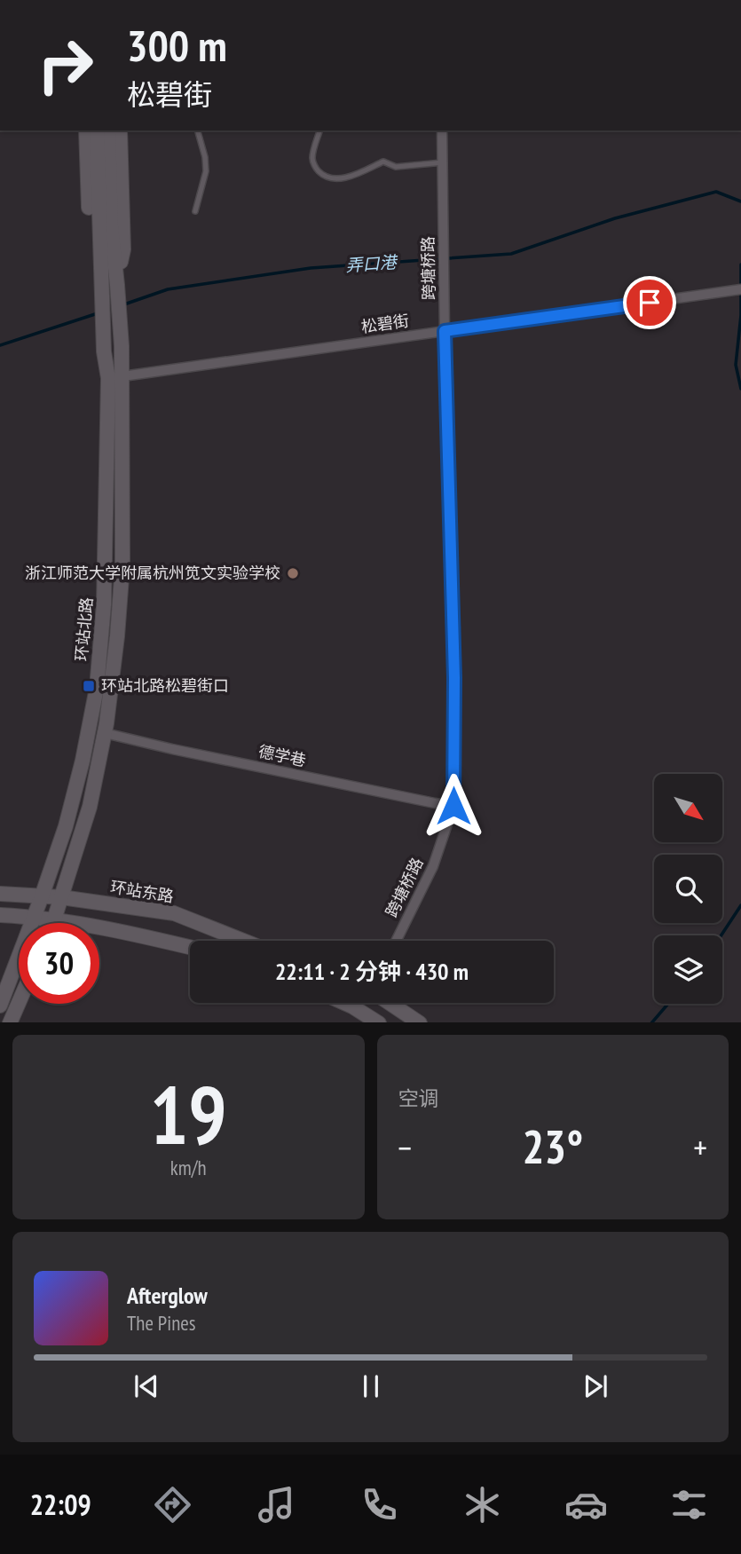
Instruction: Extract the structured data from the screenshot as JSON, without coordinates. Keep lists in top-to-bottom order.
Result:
{
  "streets": {
    "main road": ["环站北路", "环站东路"],
    "street": ["跨塘桥路", "松碧街", "德学巷"]
  },
  "crossings": [
    ["跨塘桥路", "松碧街"],
    ["跨塘桥路", "德学巷"],
    ["松碧街", "环站北路"],
    ["环站北路", "德学巷"],
    ["环站北路", "环站东路"]
  ],
  "water": ["弄口港"],
  "places": {
    "other": ["浙江师范大学附属杭州笕文实验学校"],
    "transit": ["环站北路松碧街口"]
  },
  "north": "bottom right",
  "page": {
    "turn": ["300 m", "松碧街"],
    "limit": "30",
    "trip": "22:11 · 2 分钟 · 430 m",
    "tile": [
      ["19", "km/h"],
      "空调"
    ],
    "heat": ["−", "23°", "+"],
    "song": ["Afterglow", "The Pines"],
    "tabs": "22:09"
  }
}
